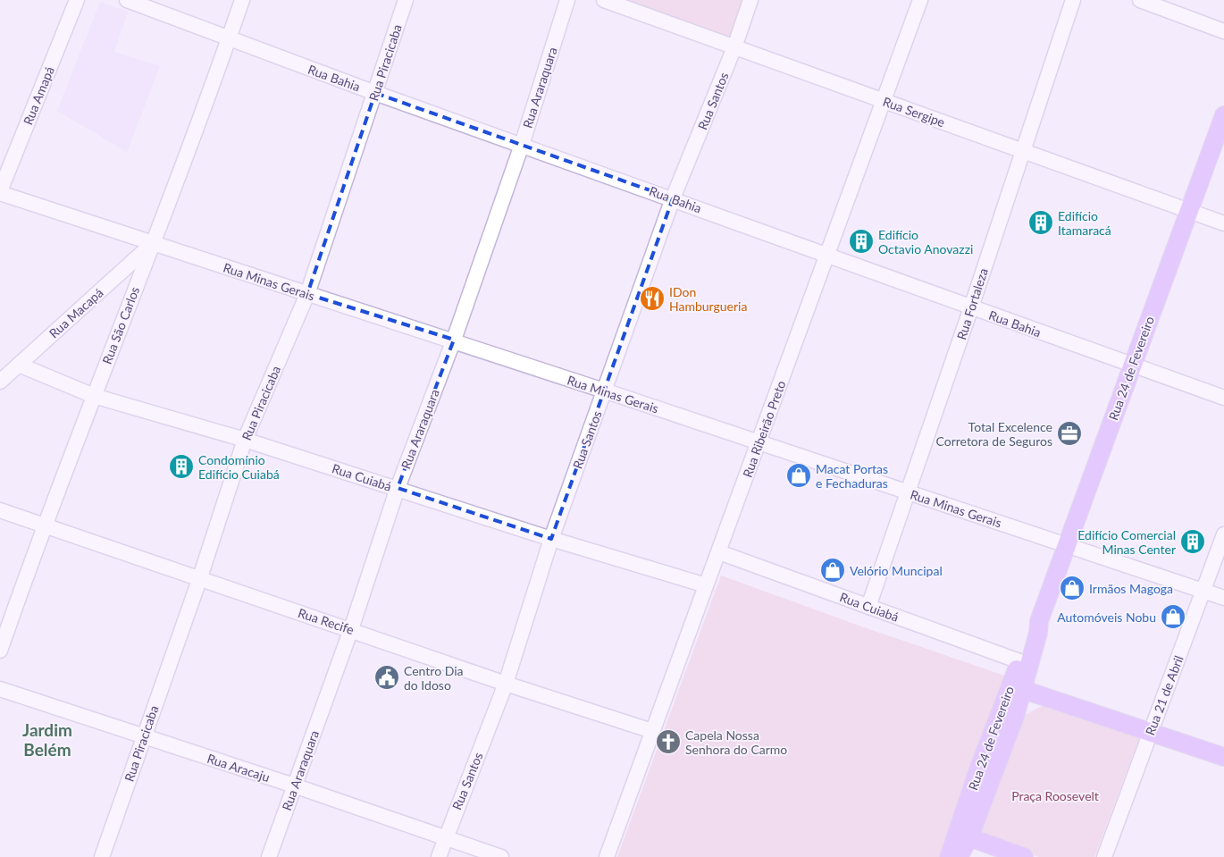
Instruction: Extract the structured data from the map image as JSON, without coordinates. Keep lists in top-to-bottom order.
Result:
{
  "streets": {
    "main road": ["Rua 24 de Fevereiro", "Rua Cuiabá"],
    "street": [
      "Rua Piracicaba",
      "Rua Bahia",
      "Rua Araraquara",
      "Rua Amapá",
      "Rua Santos",
      "Rua Sergipe",
      "Rua Minas Gerais",
      "Rua Fortaleza",
      "Rua Macapá",
      "Rua São Carlos",
      "Rua Ribeirão Preto",
      "Rua Recife",
      "Rua 21 de Abril",
      "Rua Aracaju"
    ]
  },
  "crossings": [
    ["Rua Piracicaba", "Rua Bahia"],
    ["Rua Piracicaba", "Rua Minas Gerais"],
    ["Rua Piracicaba", "Rua Cuiabá"],
    ["Rua Piracicaba", "Rua Recife"],
    ["Rua Piracicaba", "Rua Aracaju"],
    ["Rua Bahia", "Rua Araraquara"],
    ["Rua Bahia", "Rua Santos"],
    ["Rua Bahia", "Rua Fortaleza"],
    ["Rua Bahia", "Rua São Carlos"],
    ["Rua Bahia", "Rua 24 de Fevereiro"],
    ["Rua Bahia", "Rua Ribeirão Preto"],
    ["Rua Araraquara", "Rua Minas Gerais"],
    ["Rua Araraquara", "Rua Cuiabá"],
    ["Rua Araraquara", "Rua Recife"],
    ["Rua Araraquara", "Rua Aracaju"],
    ["Rua Amapá", "Rua Minas Gerais"],
    ["Rua Santos", "Rua Sergipe"],
    ["Rua Santos", "Rua Minas Gerais"],
    ["Rua Santos", "Rua Cuiabá"],
    ["Rua Santos", "Rua Recife"],
    ["Rua Santos", "Rua Aracaju"],
    ["Rua Sergipe", "Rua Fortaleza"],
    ["Rua Sergipe", "Rua 24 de Fevereiro"],
    ["Rua Sergipe", "Rua Ribeirão Preto"],
    ["Rua Minas Gerais", "Rua Fortaleza"],
    ["Rua Minas Gerais", "Rua Macapá"],
    ["Rua Minas Gerais", "Rua São Carlos"],
    ["Rua Minas Gerais", "Rua 24 de Fevereiro"],
    ["Rua Minas Gerais", "Rua Ribeirão Preto"],
    ["Rua Minas Gerais", "Rua 21 de Abril"],
    ["Rua Fortaleza", "Rua Cuiabá"],
    ["Rua Macapá", "Rua São Carlos"],
    ["Rua Macapá", "Rua Cuiabá"],
    ["Rua São Carlos", "Rua Cuiabá"],
    ["Rua São Carlos", "Rua Recife"],
    ["Rua 24 de Fevereiro", "Rua Cuiabá"],
    ["Rua Ribeirão Preto", "Rua Cuiabá"],
    ["Rua Ribeirão Preto", "Rua Recife"],
    ["Rua Cuiabá", "Rua 21 de Abril"]
  ],
  "districts": ["Jardim Belém"],
  "parks": ["Praça Roosevelt"],
  "places": {
    "building": [
      "Edifício Itamaracá",
      "Edifício Octavio Anovazzi",
      "Condomínio Edifício Cuiabá",
      "Edifício Comercial Minas Center"
    ],
    "restaurant": ["IDon Hamburgueria"],
    "office": ["Total Excelence Corretora de Seguros"],
    "shop": [
      "Macat Portas e Fechaduras",
      "Velório Muncipal",
      "Irmãos Magoga",
      "Automóveis Nobu"
    ],
    "public building": ["Centro Dia do Idoso"],
    "church": ["Capela Nossa Senhora do Carmo"]
  }
}
